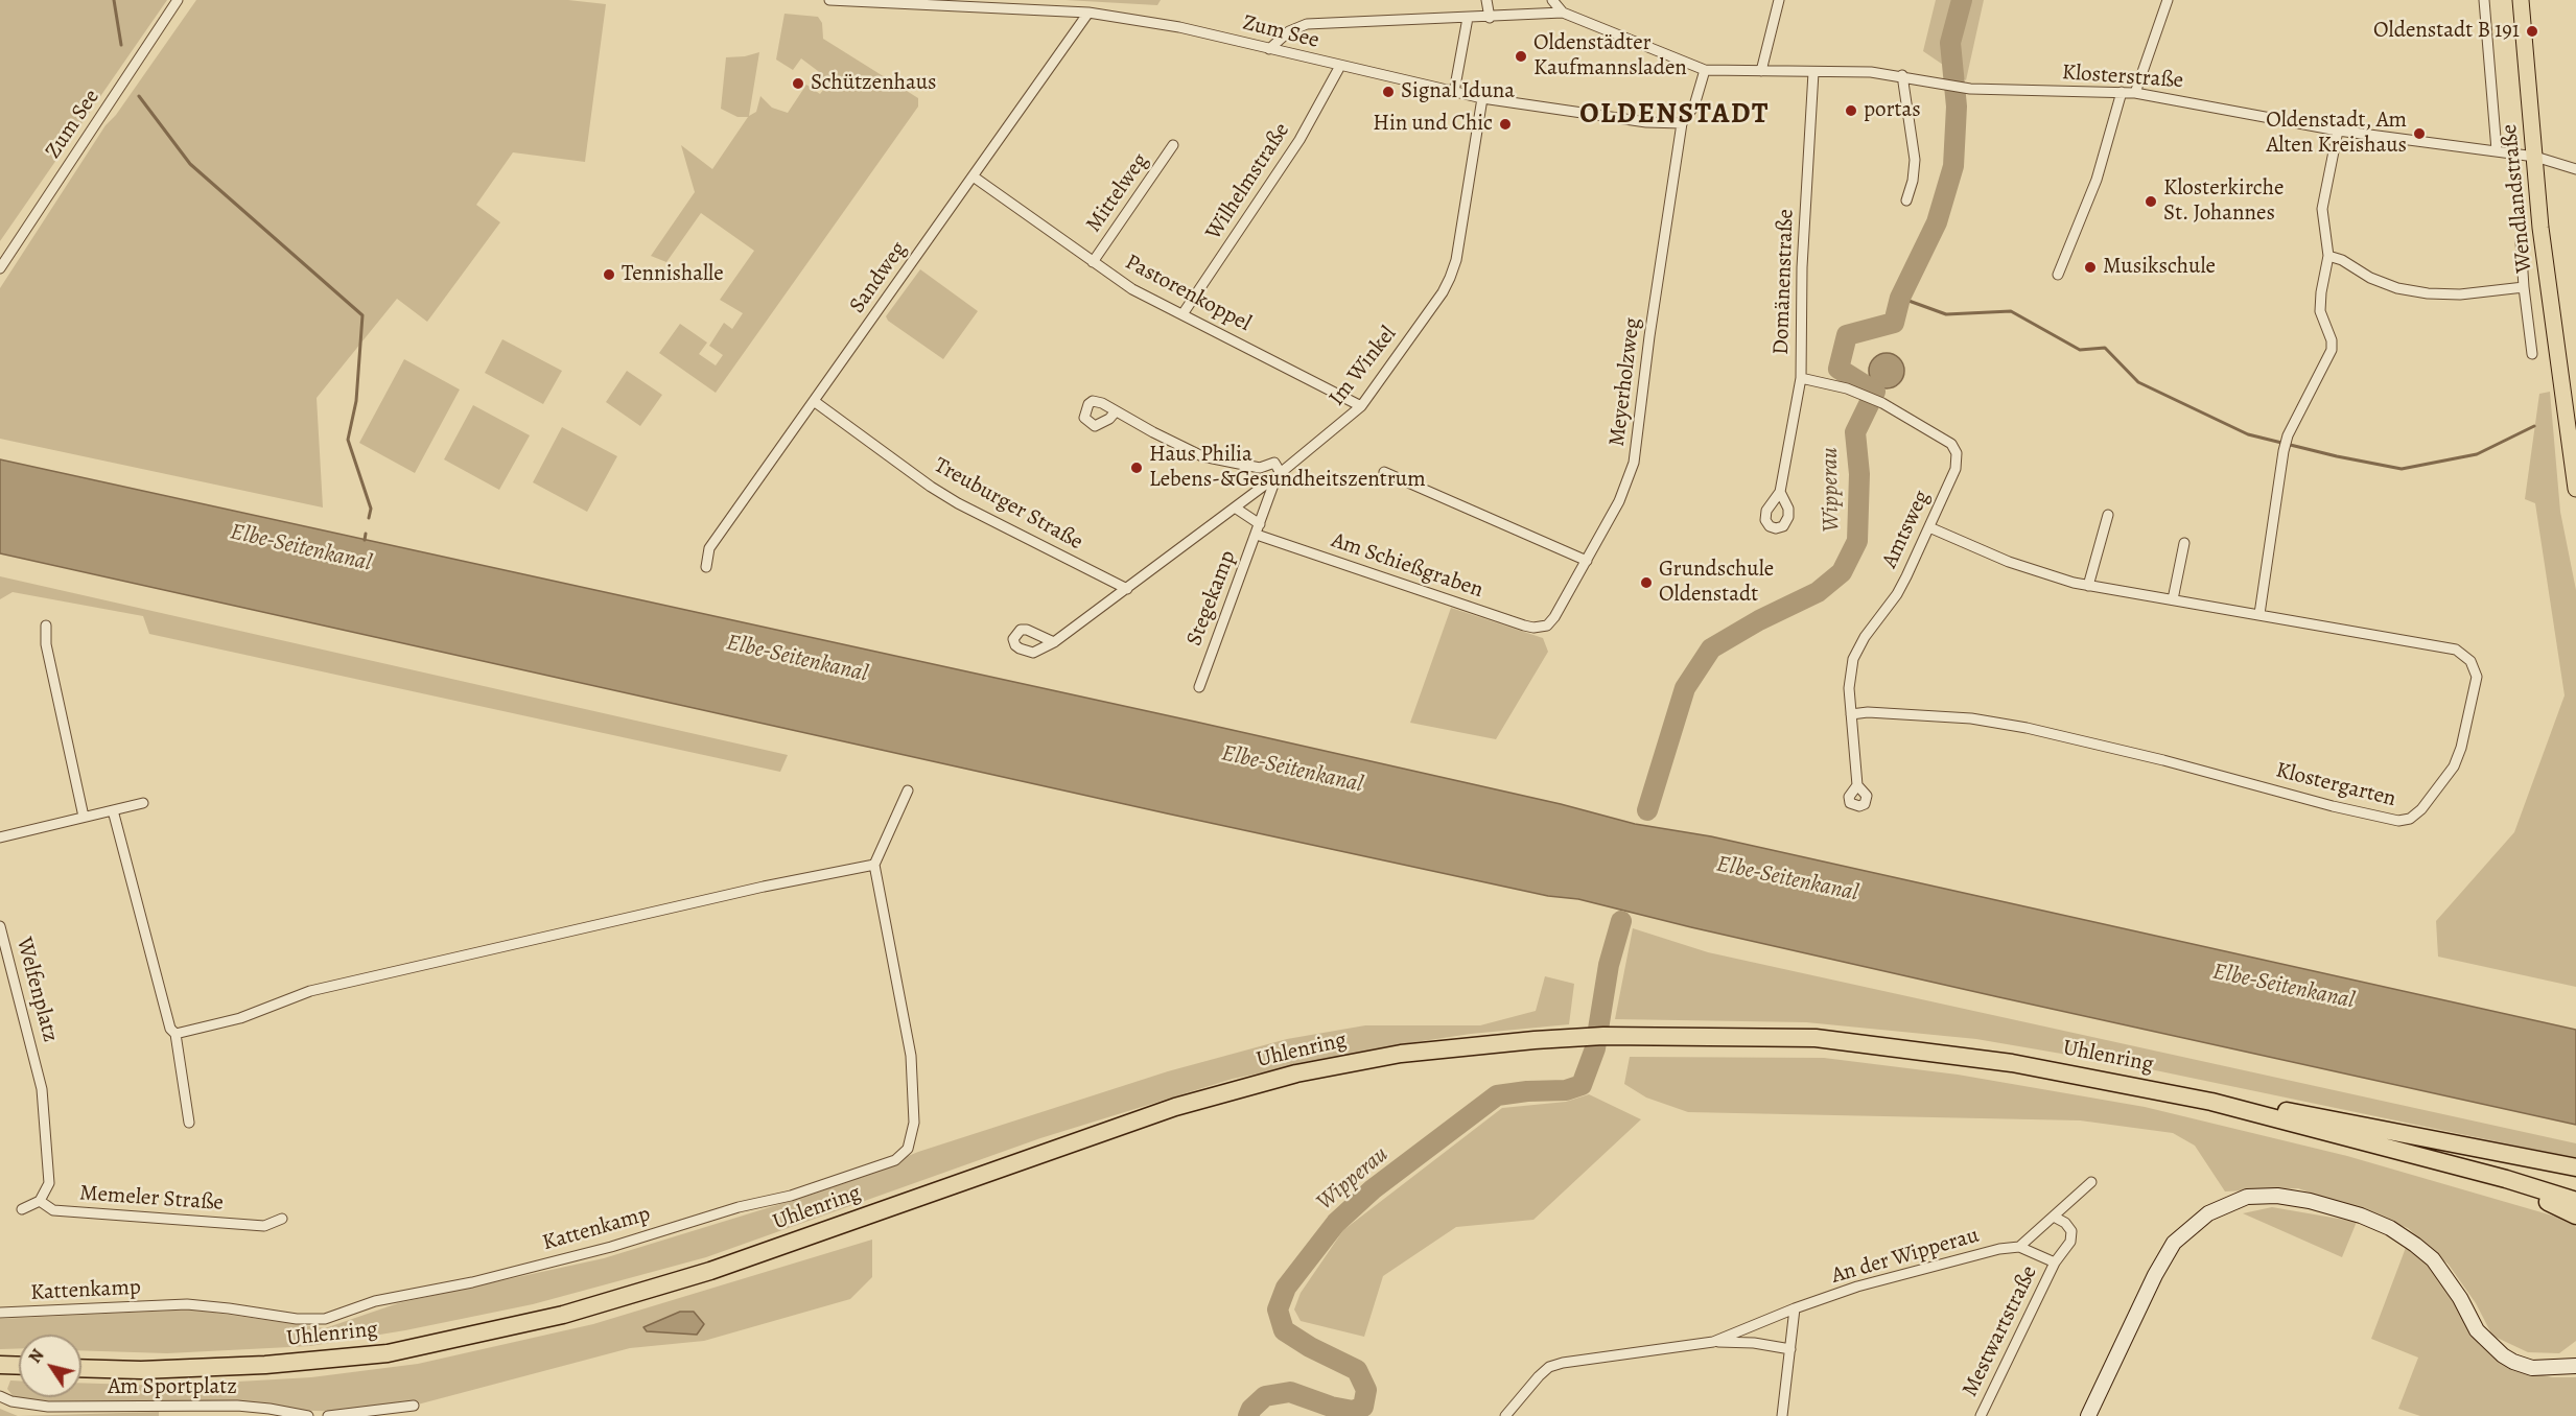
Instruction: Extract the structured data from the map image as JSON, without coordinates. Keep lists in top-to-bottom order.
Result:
{
  "streets": {
    "highway": ["Uhlenring"],
    "main road": ["Wendlandstraße"],
    "street": [
      "Zum See",
      "Klosterstraße",
      "Wilhelmstraße",
      "Mittelweg",
      "Sandweg",
      "Domänenstraße",
      "Pastorenkoppel",
      "Im Winkel",
      "Meyerholzweg",
      "Treuburger Straße",
      "Amtsweg",
      "Am Schießgraben",
      "Stegekamp",
      "Klostergarten",
      "Welfenplatz",
      "Memeler Straße",
      "Kattenkamp",
      "An der Wipperau",
      "Mestwartstraße",
      "Am Sportplatz"
    ]
  },
  "crossings": [
    ["Zum See", "Wilhelmstraße"],
    ["Zum See", "Sandweg"],
    ["Zum See", "Im Winkel"],
    ["Zum See", "Meyerholzweg"],
    ["Klosterstraße", "Wendlandstraße"],
    ["Klosterstraße", "Domänenstraße"],
    ["Wilhelmstraße", "Pastorenkoppel"],
    ["Mittelweg", "Pastorenkoppel"],
    ["Sandweg", "Pastorenkoppel"],
    ["Sandweg", "Treuburger Straße"],
    ["Domänenstraße", "Amtsweg"],
    ["Pastorenkoppel", "Im Winkel"],
    ["Im Winkel", "Treuburger Straße"],
    ["Im Winkel", "Stegekamp"],
    ["Meyerholzweg", "Am Schießgraben"],
    ["Amtsweg", "Klostergarten"],
    ["Am Schießgraben", "Stegekamp"],
    ["Welfenplatz", "Memeler Straße"],
    ["An der Wipperau", "Mestwartstraße"]
  ],
  "districts": ["OLDENSTADT"],
  "water": ["Wipperau", "Elbe-Seitenkanal"],
  "places": [
    "Oldenstadt B 191",
    "Oldenstädter Kaufmannsladen",
    "Schützenhaus",
    "Signal Iduna",
    "portas",
    "Hin und Chic",
    "Oldenstadt, Am Alten Kreishaus",
    "Klosterkirche St. Johannes",
    "Musikschule",
    "Tennishalle",
    "Haus Philia Lebens-&Gesundheitszentrum",
    "Grundschule Oldenstadt"
  ],
  "north": "top left"
}
